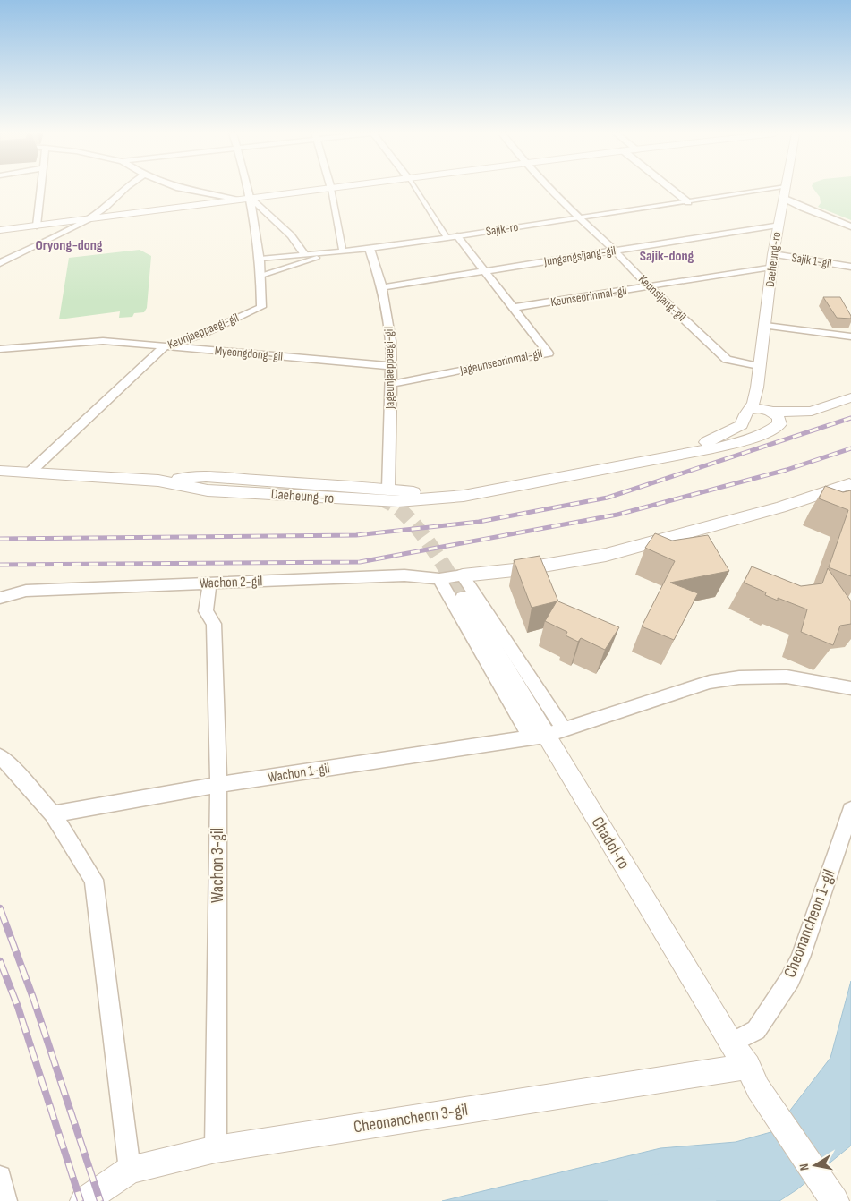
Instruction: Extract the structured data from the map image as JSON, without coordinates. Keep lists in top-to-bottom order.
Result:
{
  "streets": {
    "street": [
      "Sajik-ro",
      "Jungangsijang-gil",
      "Daeheung-ro",
      "Sajik 1-gil",
      "Keunseorinmal-gil",
      "Keunsijang-gil",
      "Keunjaeppaegi-gil",
      "Myeongdong-gil",
      "Jageunseorinmal-gil",
      "Jageunjaeppaegi-gil",
      "Wachon 2-gil",
      "Wachon 1-gil",
      "Chadol-ro",
      "Wachon 3-gil",
      "Cheonancheon 1-gil",
      "Cheonancheon 3-gil"
    ]
  },
  "crossings": [
    ["Sajik-ro", "Keunsijang-gil"],
    ["Sajik-ro", "Keunjaeppaegi-gil"],
    ["Sajik-ro", "Jageunseorinmal-gil"],
    ["Sajik-ro", "Jageunjaeppaegi-gil"],
    ["Jungangsijang-gil", "Daeheung-ro"],
    ["Jungangsijang-gil", "Keunsijang-gil"],
    ["Jungangsijang-gil", "Jageunseorinmal-gil"],
    ["Jungangsijang-gil", "Jageunjaeppaegi-gil"],
    ["Daeheung-ro", "Sajik 1-gil"],
    ["Daeheung-ro", "Keunseorinmal-gil"],
    ["Daeheung-ro", "Keunsijang-gil"],
    ["Daeheung-ro", "Keunjaeppaegi-gil"],
    ["Daeheung-ro", "Jageunjaeppaegi-gil"],
    ["Keunseorinmal-gil", "Keunsijang-gil"],
    ["Keunseorinmal-gil", "Jageunseorinmal-gil"],
    ["Keunjaeppaegi-gil", "Myeongdong-gil"],
    ["Myeongdong-gil", "Jageunjaeppaegi-gil"],
    ["Jageunseorinmal-gil", "Jageunjaeppaegi-gil"],
    ["Wachon 2-gil", "Wachon 3-gil"],
    ["Wachon 1-gil", "Chadol-ro"],
    ["Wachon 1-gil", "Wachon 3-gil"],
    ["Chadol-ro", "Cheonancheon 1-gil"],
    ["Chadol-ro", "Cheonancheon 3-gil"],
    ["Wachon 3-gil", "Cheonancheon 3-gil"]
  ],
  "districts": ["Oryong-dong", "Sajik-dong"],
  "north": "left"
}
